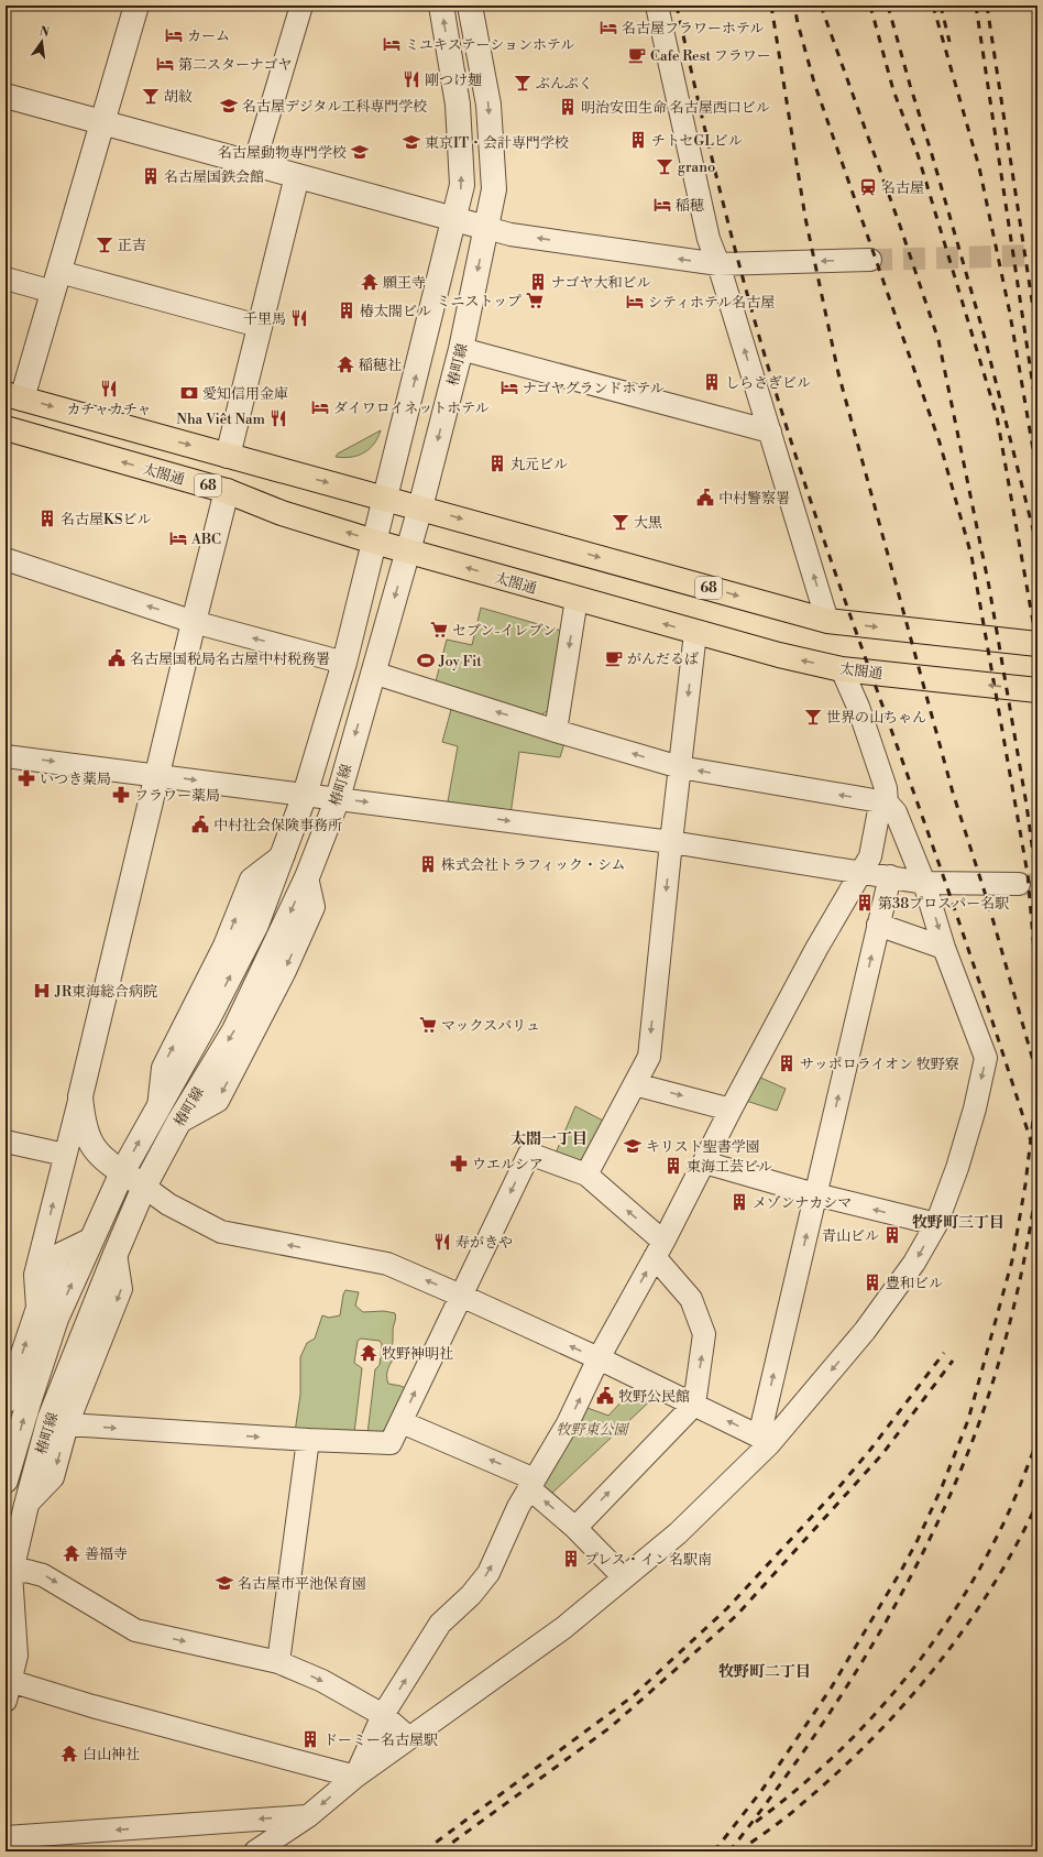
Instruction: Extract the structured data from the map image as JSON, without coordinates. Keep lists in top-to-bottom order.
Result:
{
  "streets": {
    "main road": ["太閤通", "68"],
    "street": ["椿町線"]
  },
  "crossings": [
    ["椿町線", "太閤通"],
    ["椿町線", "68"]
  ],
  "districts": ["太閤一丁目", "牧野町三丁目", "牧野町二丁目"],
  "parks": ["牧野東公園"],
  "places": {
    "hotel": [
      "名古屋フラワーホテル",
      "カーム",
      "ミユキステーションホテル",
      "第二スターナゴヤ",
      "稲穂",
      "シティホテル名古屋",
      "ナゴヤグランドホテル",
      "ダイワロイネットホテル",
      "ABC"
    ],
    "cafe": ["Cafe Rest フラワー", "がんだるば"],
    "restaurant": [
      "剛つけ麺",
      "千里馬",
      "カチャカチャ",
      "Nha Viêt Nam",
      "寿がきや"
    ],
    "bar": [
      "ぶんぷく",
      "胡紋",
      "grano",
      "正吉",
      "大黒",
      "世界の山ちゃん"
    ],
    "school or university": [
      "名古屋デジタル工科専門学校",
      "東京IT・会計専門学校",
      "名古屋動物専門学校",
      "キリスト聖書学園",
      "名古屋市平池保育園"
    ],
    "building": [
      "明治安田生命 名古屋西口ビル",
      "チトセGLビル",
      "名古屋国鉄会館",
      "ナゴヤ大和ビル",
      "椿太閤ビル",
      "しらさぎビル",
      "丸元ビル",
      "名古屋KSビル",
      "株式会社トラフィック・シム",
      "第38プロスパー名駅",
      "サッポロライオン 牧野寮",
      "東海工芸ビル",
      "メゾンナカシマ",
      "青山ビル",
      "豊和ビル",
      "プレス・イン名駅南",
      "ドーミー名古屋駅"
    ],
    "station": ["名古屋"],
    "temple": [
      "願王寺",
      "稲穂社",
      "牧野神明社",
      "善福寺",
      "白山神社"
    ],
    "supermarket": ["ミニストップ", "セブン-イレブン", "マックスバリュ"],
    "bank": ["愛知信用金庫"],
    "public building": [
      "中村警察署",
      "名古屋国税局名古屋中村税務署",
      "中村社会保険事務所",
      "牧野公民館"
    ],
    "sports": ["Joy Fit"],
    "pharmacy": ["いつき薬局", "フラワー薬局", "ウエルシア"],
    "hospital": ["JR東海総合病院"]
  },
  "north": "top"
}
